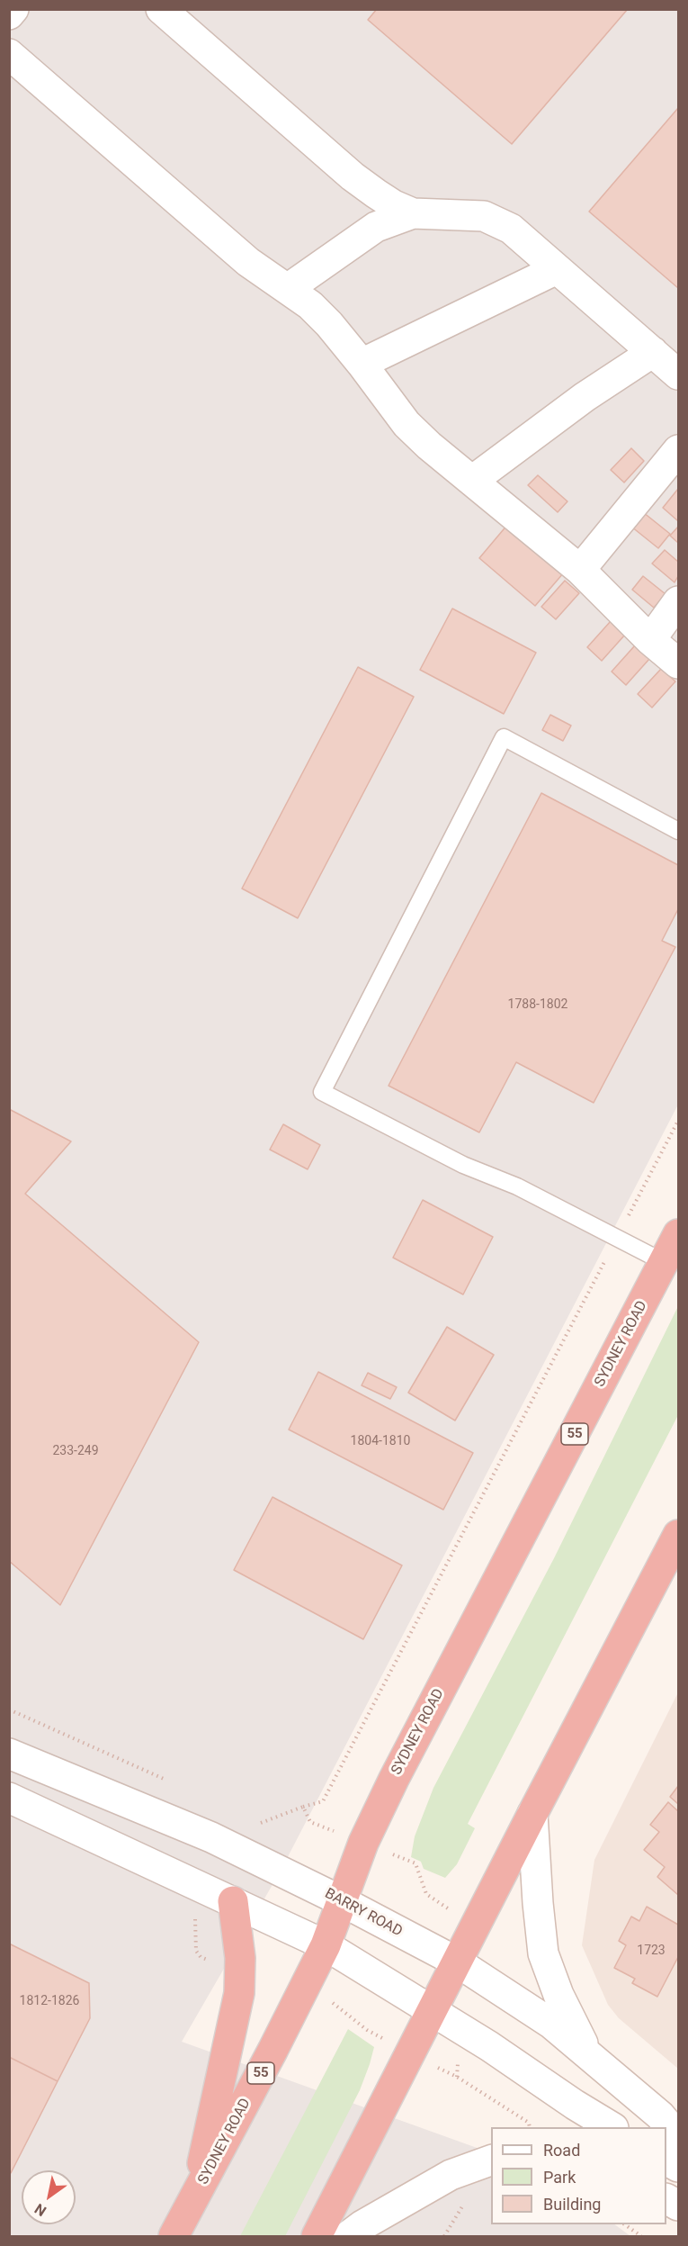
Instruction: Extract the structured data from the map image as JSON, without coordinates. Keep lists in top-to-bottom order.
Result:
{
  "streets": {
    "highway": ["SYDNEY ROAD", "55"],
    "street": ["BARRY ROAD"]
  },
  "crossings": [
    ["SYDNEY ROAD", "BARRY ROAD"]
  ],
  "house_numbers": [
    "1788-1802",
    "1804-1810",
    "233-249",
    "1723",
    "1812-1826"
  ],
  "legend": ["Road", "Park", "Building"],
  "north": "bottom left"
}
